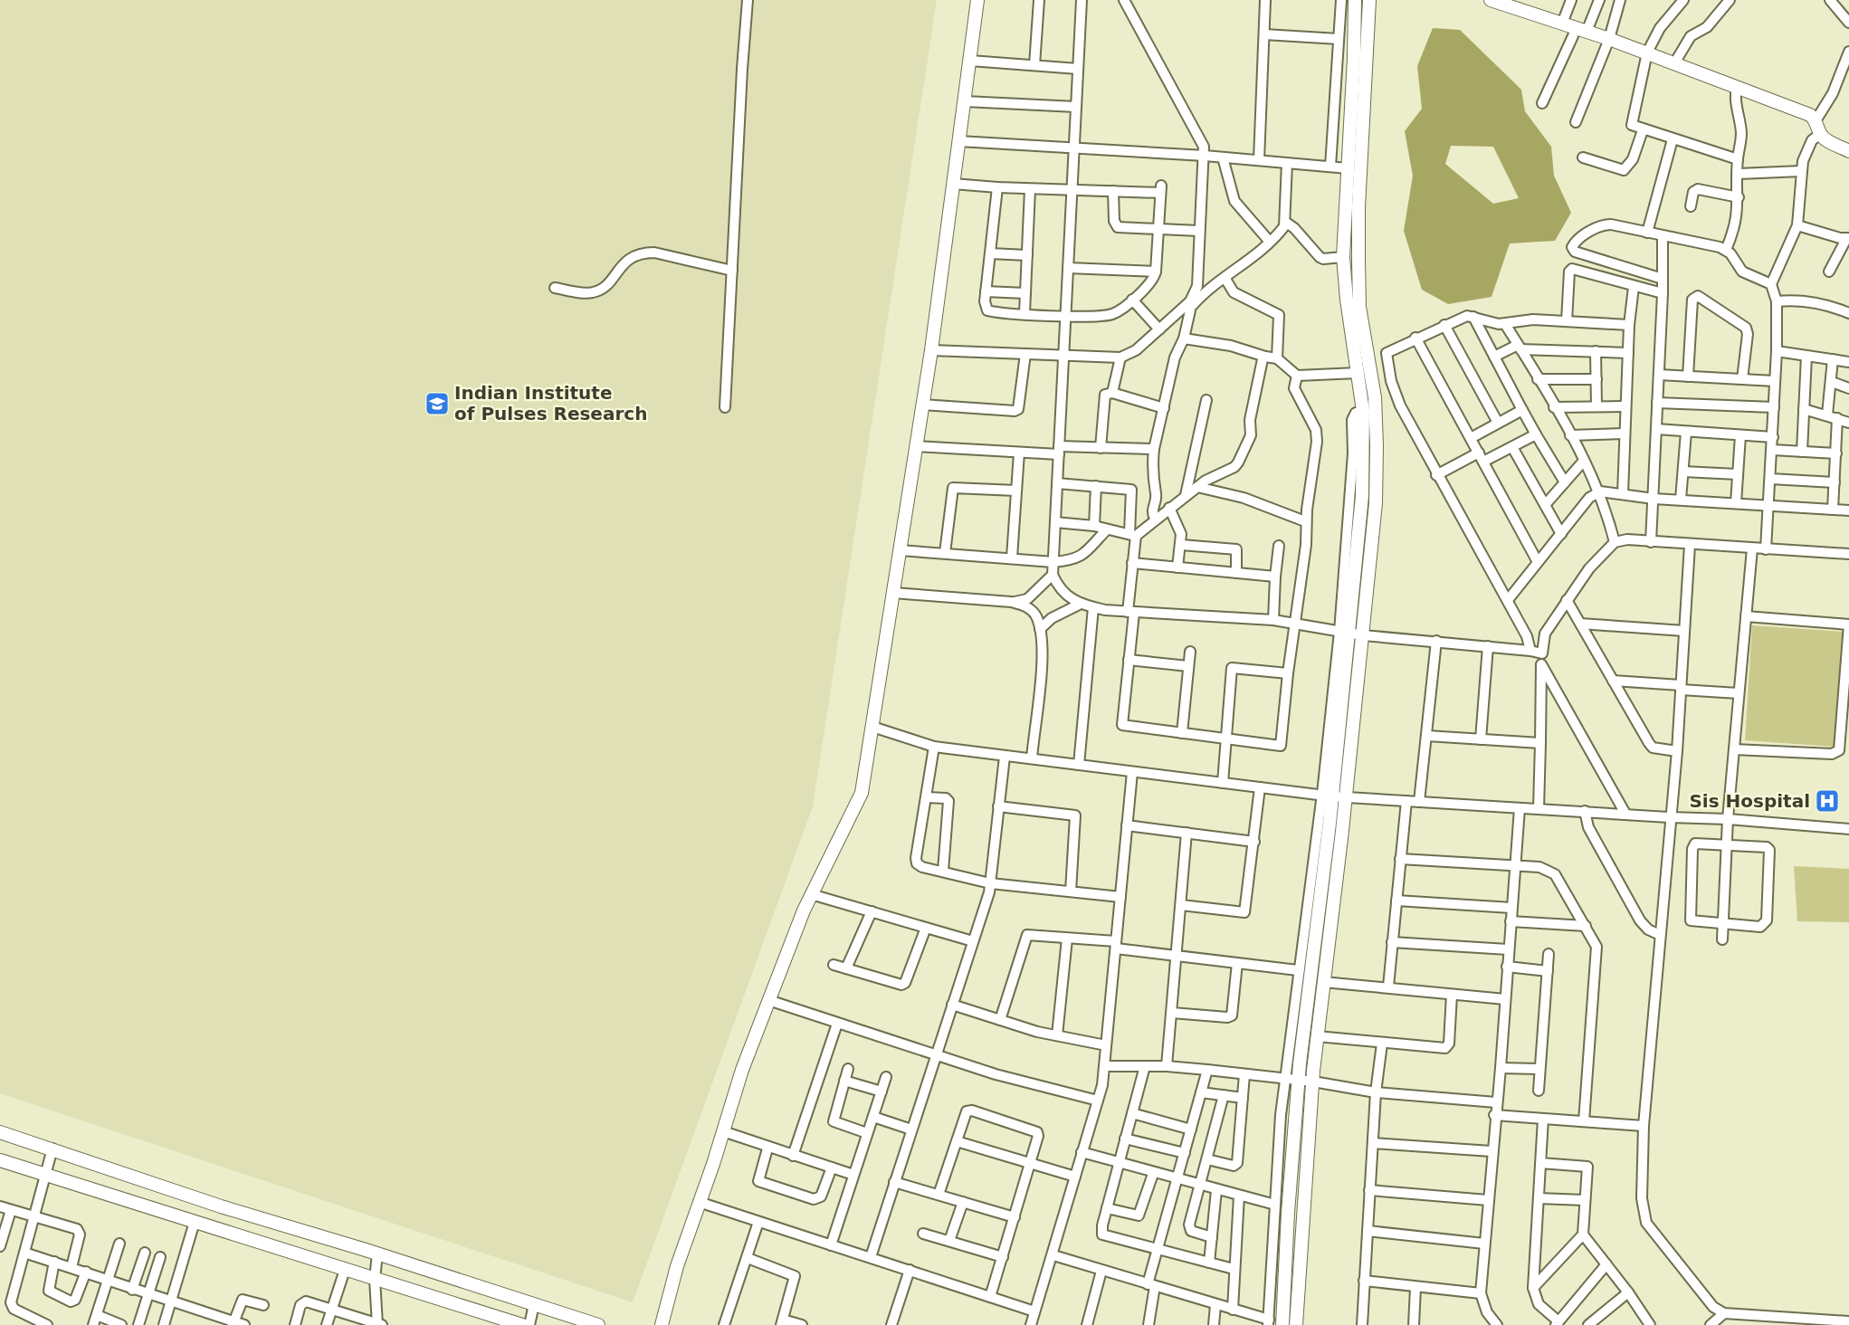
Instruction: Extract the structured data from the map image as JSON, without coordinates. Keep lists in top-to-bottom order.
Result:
{
  "places": {
    "school or university": ["Indian Institute of Pulses Research"],
    "hospital": ["Sis Hospital"]
  }
}
